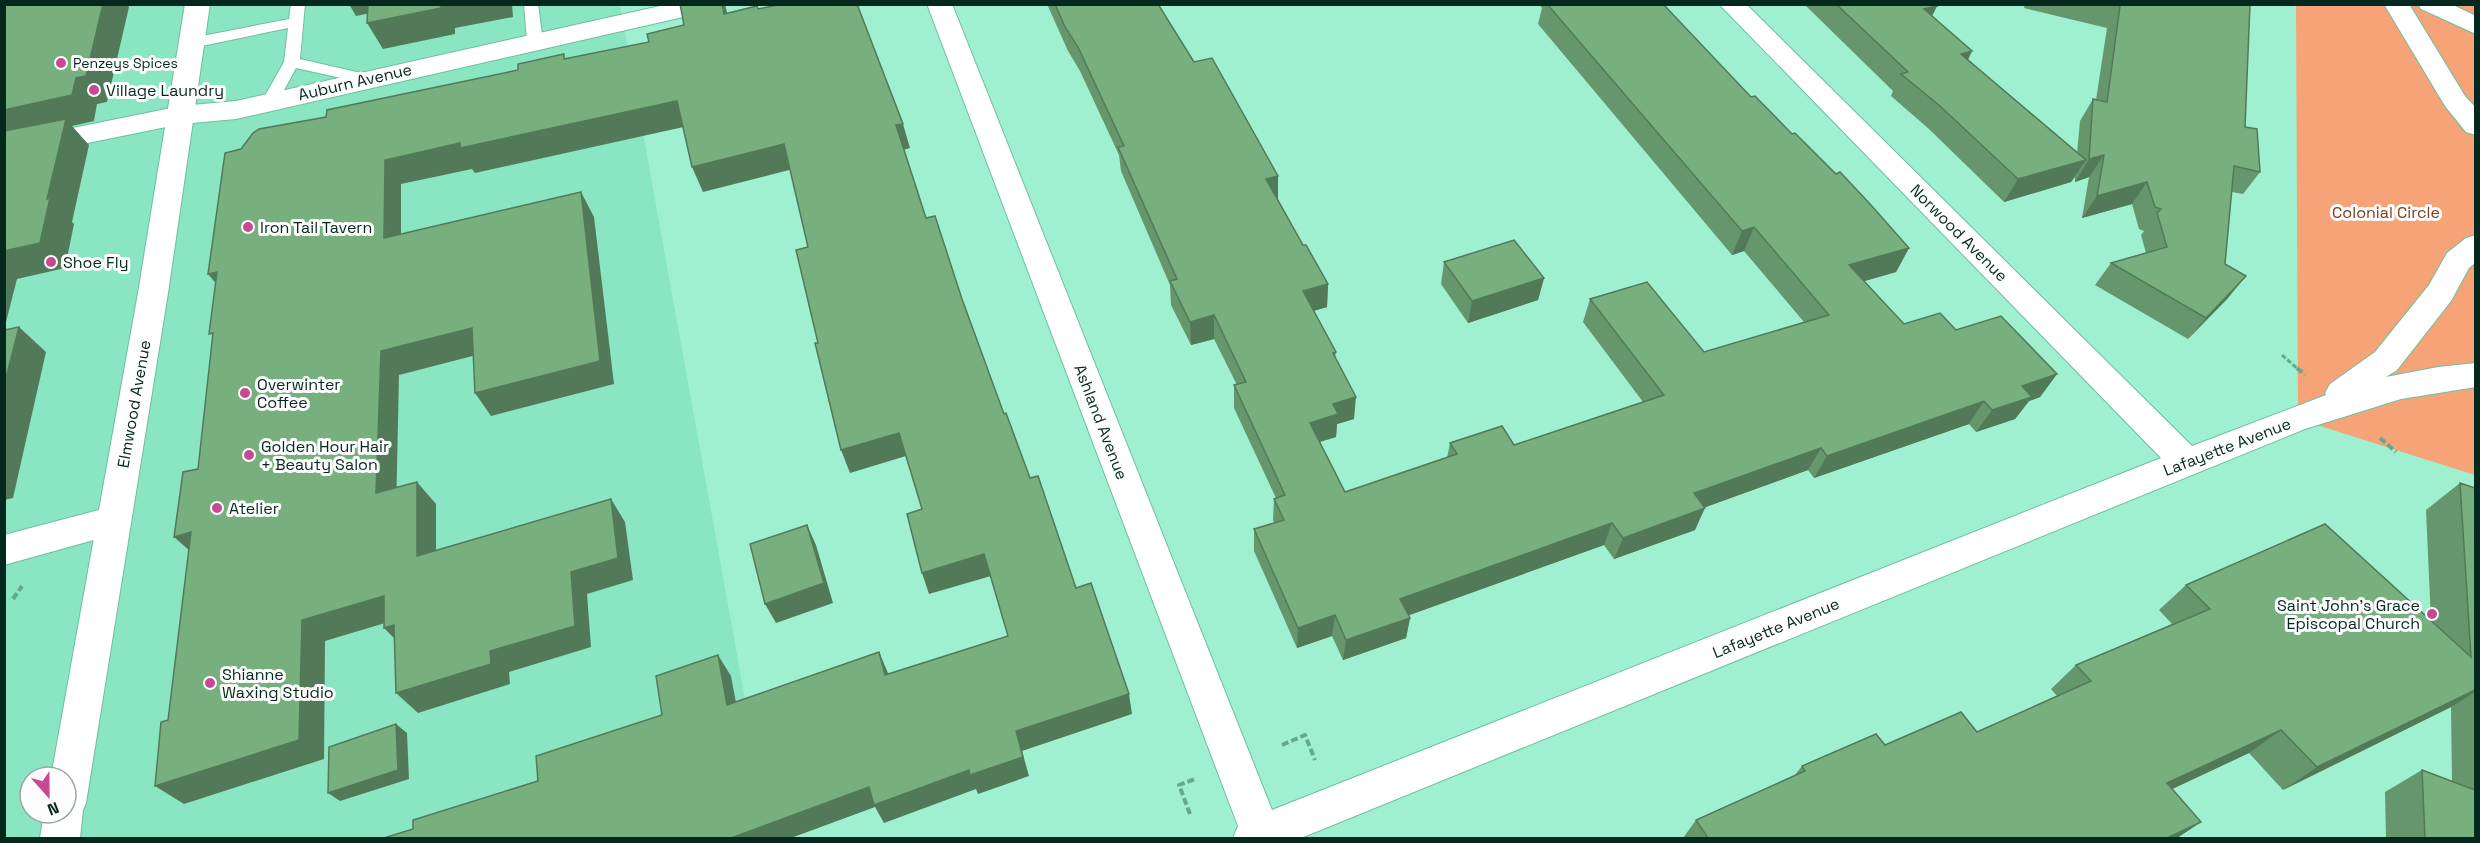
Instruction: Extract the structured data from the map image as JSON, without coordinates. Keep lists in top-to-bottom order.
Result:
{
  "streets": {
    "street": [
      "Auburn Avenue",
      "Norwood Avenue",
      "Elmwood Avenue",
      "Ashland Avenue",
      "Lafayette Avenue"
    ]
  },
  "crossings": [
    ["Auburn Avenue", "Elmwood Avenue"],
    ["Norwood Avenue", "Lafayette Avenue"],
    ["Ashland Avenue", "Lafayette Avenue"]
  ],
  "parks": ["Colonial Circle"],
  "places": [
    "Penzeys Spices",
    "Village Laundry",
    "Iron Tail Tavern",
    "Shoe Fly",
    "Overwinter Coffee",
    "Golden Hour Hair + Beauty Salon",
    "Atelier",
    "Saint John's Grace Episcopal Church",
    "Shianne Waxing Studio"
  ],
  "north": "bottom"
}
